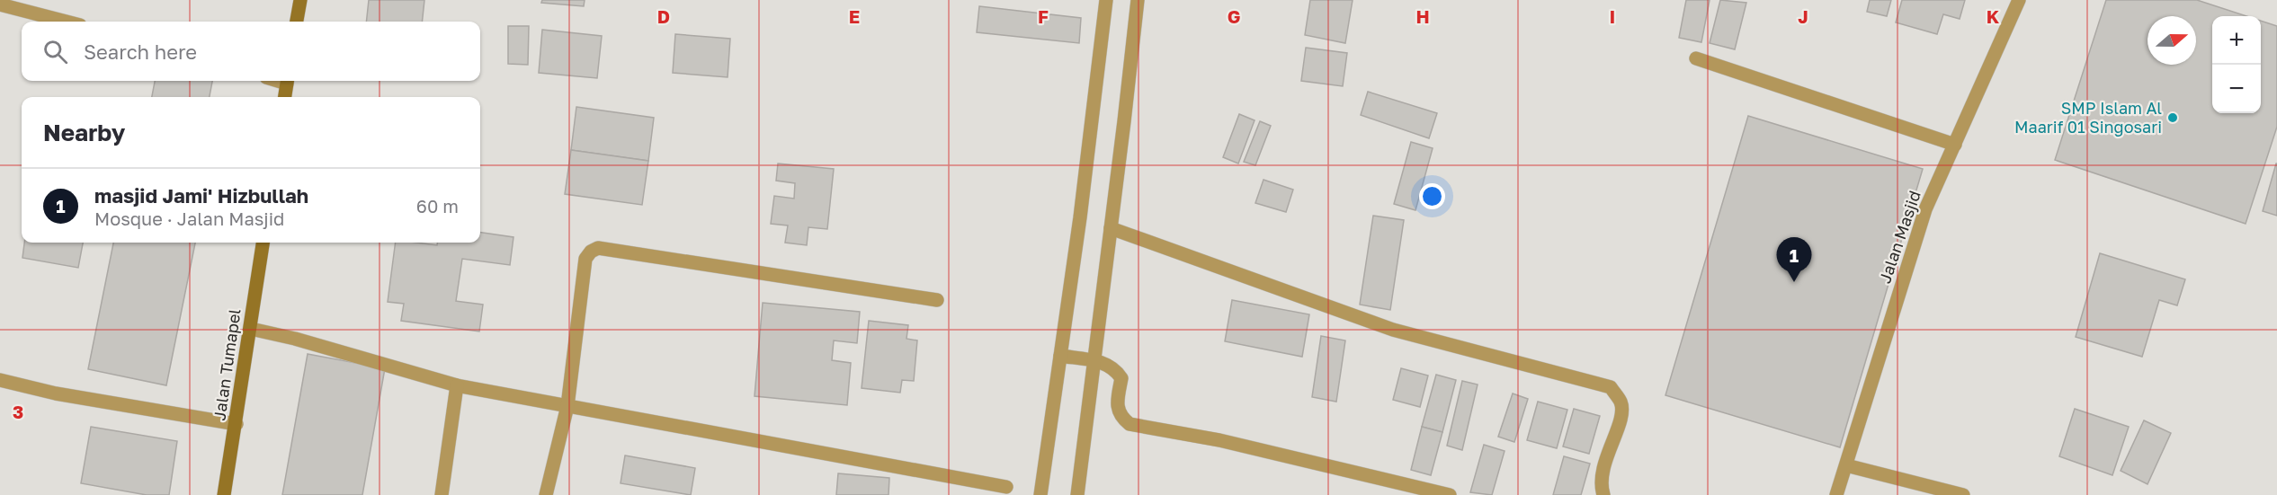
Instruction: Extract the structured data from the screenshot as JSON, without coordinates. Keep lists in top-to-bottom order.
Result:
{
  "streets": {
    "street": ["Jalan Masjid", "Jalan Tumapel"]
  },
  "places": ["SMP Islam Al Maarif 01 Singosari"],
  "north": "right",
  "page": {
    "map_buttons": ["+", "−"],
    "search": "Search here",
    "heading": "Nearby",
    "list": [
      {
        "mark": "1",
        "name": "masjid Jami' Hizbullah",
        "note": "Mosque · Jalan Masjid",
        "value": "60 m"
      }
    ],
    "pins": "1"
  },
  "grid": {
    "columns": [
      "D",
      "E",
      "F",
      "G",
      "H",
      "I",
      "J",
      "K"
    ],
    "rows": ["3"]
  }
}
